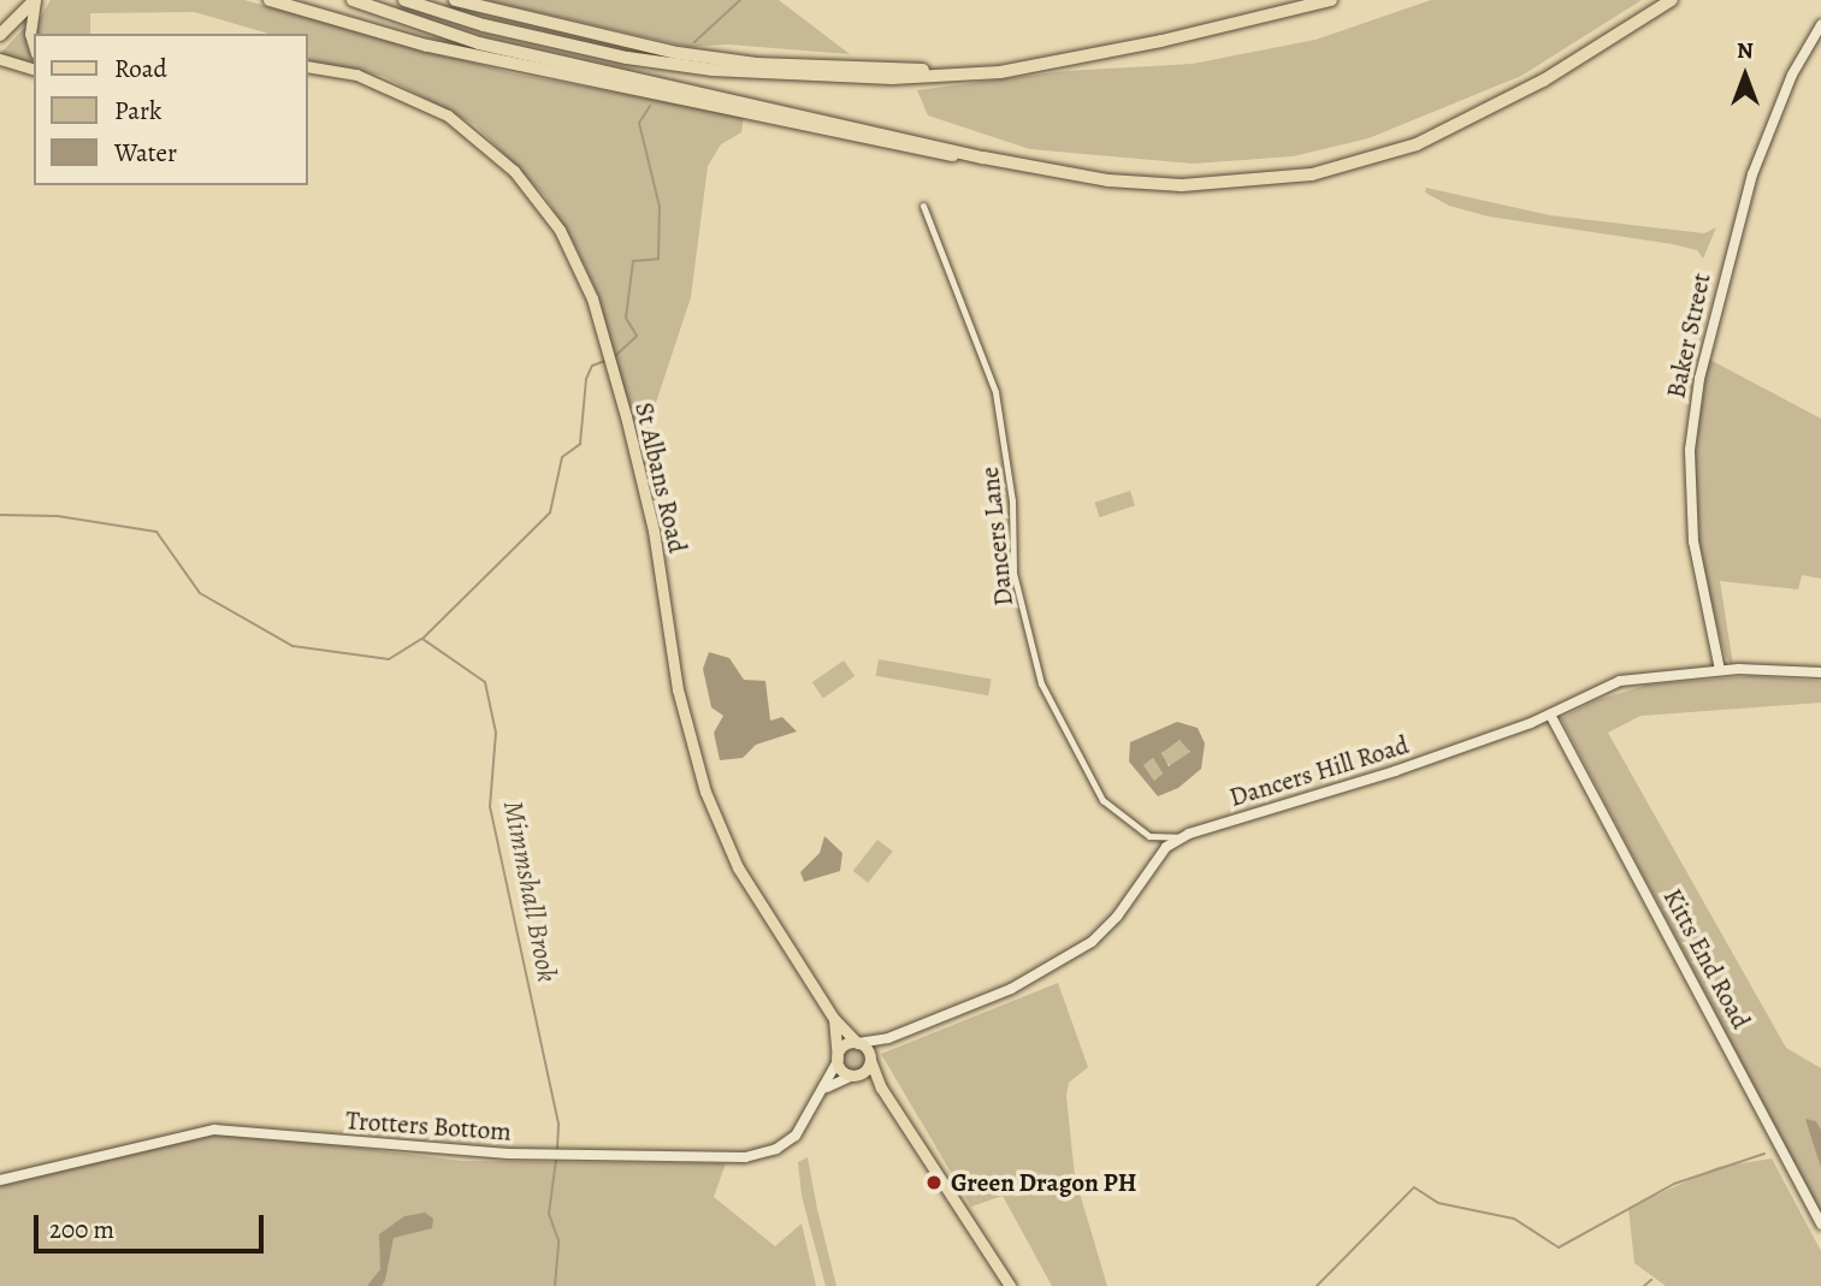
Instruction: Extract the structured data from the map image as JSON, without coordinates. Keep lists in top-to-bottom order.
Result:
{
  "streets": {
    "main road": ["St Albans Road"],
    "street": [
      "Baker Street",
      "Dancers Lane",
      "Dancers Hill Road",
      "Kitts End Road",
      "Trotters Bottom"
    ]
  },
  "crossings": [
    ["Baker Street", "Dancers Hill Road"],
    ["St Albans Road", "Dancers Hill Road"],
    ["St Albans Road", "Trotters Bottom"],
    ["Dancers Lane", "Dancers Hill Road"],
    ["Dancers Hill Road", "Kitts End Road"],
    ["Dancers Hill Road", "Trotters Bottom"]
  ],
  "water": ["Mimmshall Brook"],
  "places": ["Green Dragon PH"],
  "legend": ["Road", "Park", "Water"],
  "scale_bar": "200 m",
  "north": "top"
}
